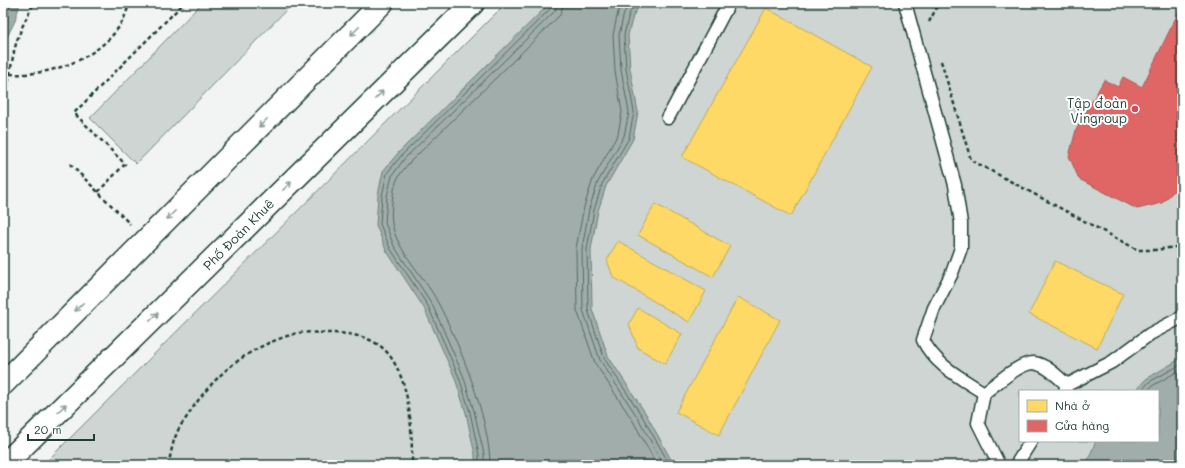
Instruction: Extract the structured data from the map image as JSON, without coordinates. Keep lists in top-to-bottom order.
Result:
{
  "streets": {
    "main road": ["Phố Đoàn Khuê"]
  },
  "places": ["Tập đoàn Vingroup"],
  "legend": ["Nhà ở", "Cửa hàng"],
  "scale_bar": "20 m"
}
